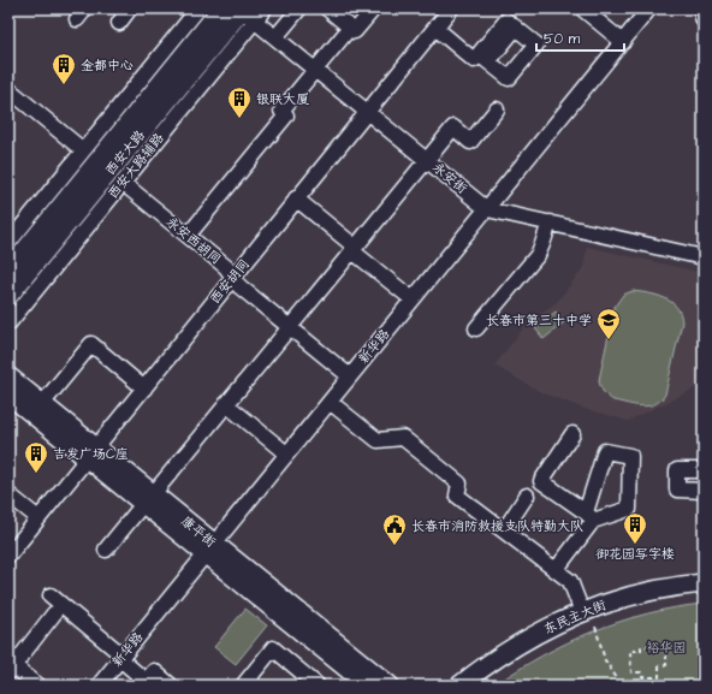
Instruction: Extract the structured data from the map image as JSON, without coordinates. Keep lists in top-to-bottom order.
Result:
{
  "streets": {
    "main road": ["西安大路", "康平街", "东民主大街"],
    "street": [
      "西安大路辅路",
      "永安街",
      "永安西胡同",
      "西安胡同",
      "新华路"
    ]
  },
  "crossings": [
    ["西安大路", "西安大路辅路"],
    ["西安大路", "永安街"],
    ["西安大路辅路", "永安街"],
    ["西安大路辅路", "永安西胡同"],
    ["永安街", "西安胡同"],
    ["永安街", "新华路"],
    ["永安西胡同", "西安胡同"],
    ["永安西胡同", "新华路"],
    ["西安胡同", "康平街"],
    ["新华路", "康平街"]
  ],
  "parks": ["裕华园"],
  "places": {
    "building": [
      "金都中心",
      "银联大厦",
      "吉发广场C座",
      "御花园写字楼"
    ],
    "school or university": ["长春市第三十中学"],
    "public building": ["长春市消防救援支队特勤大队"]
  },
  "scale_bar": "50 m"
}
